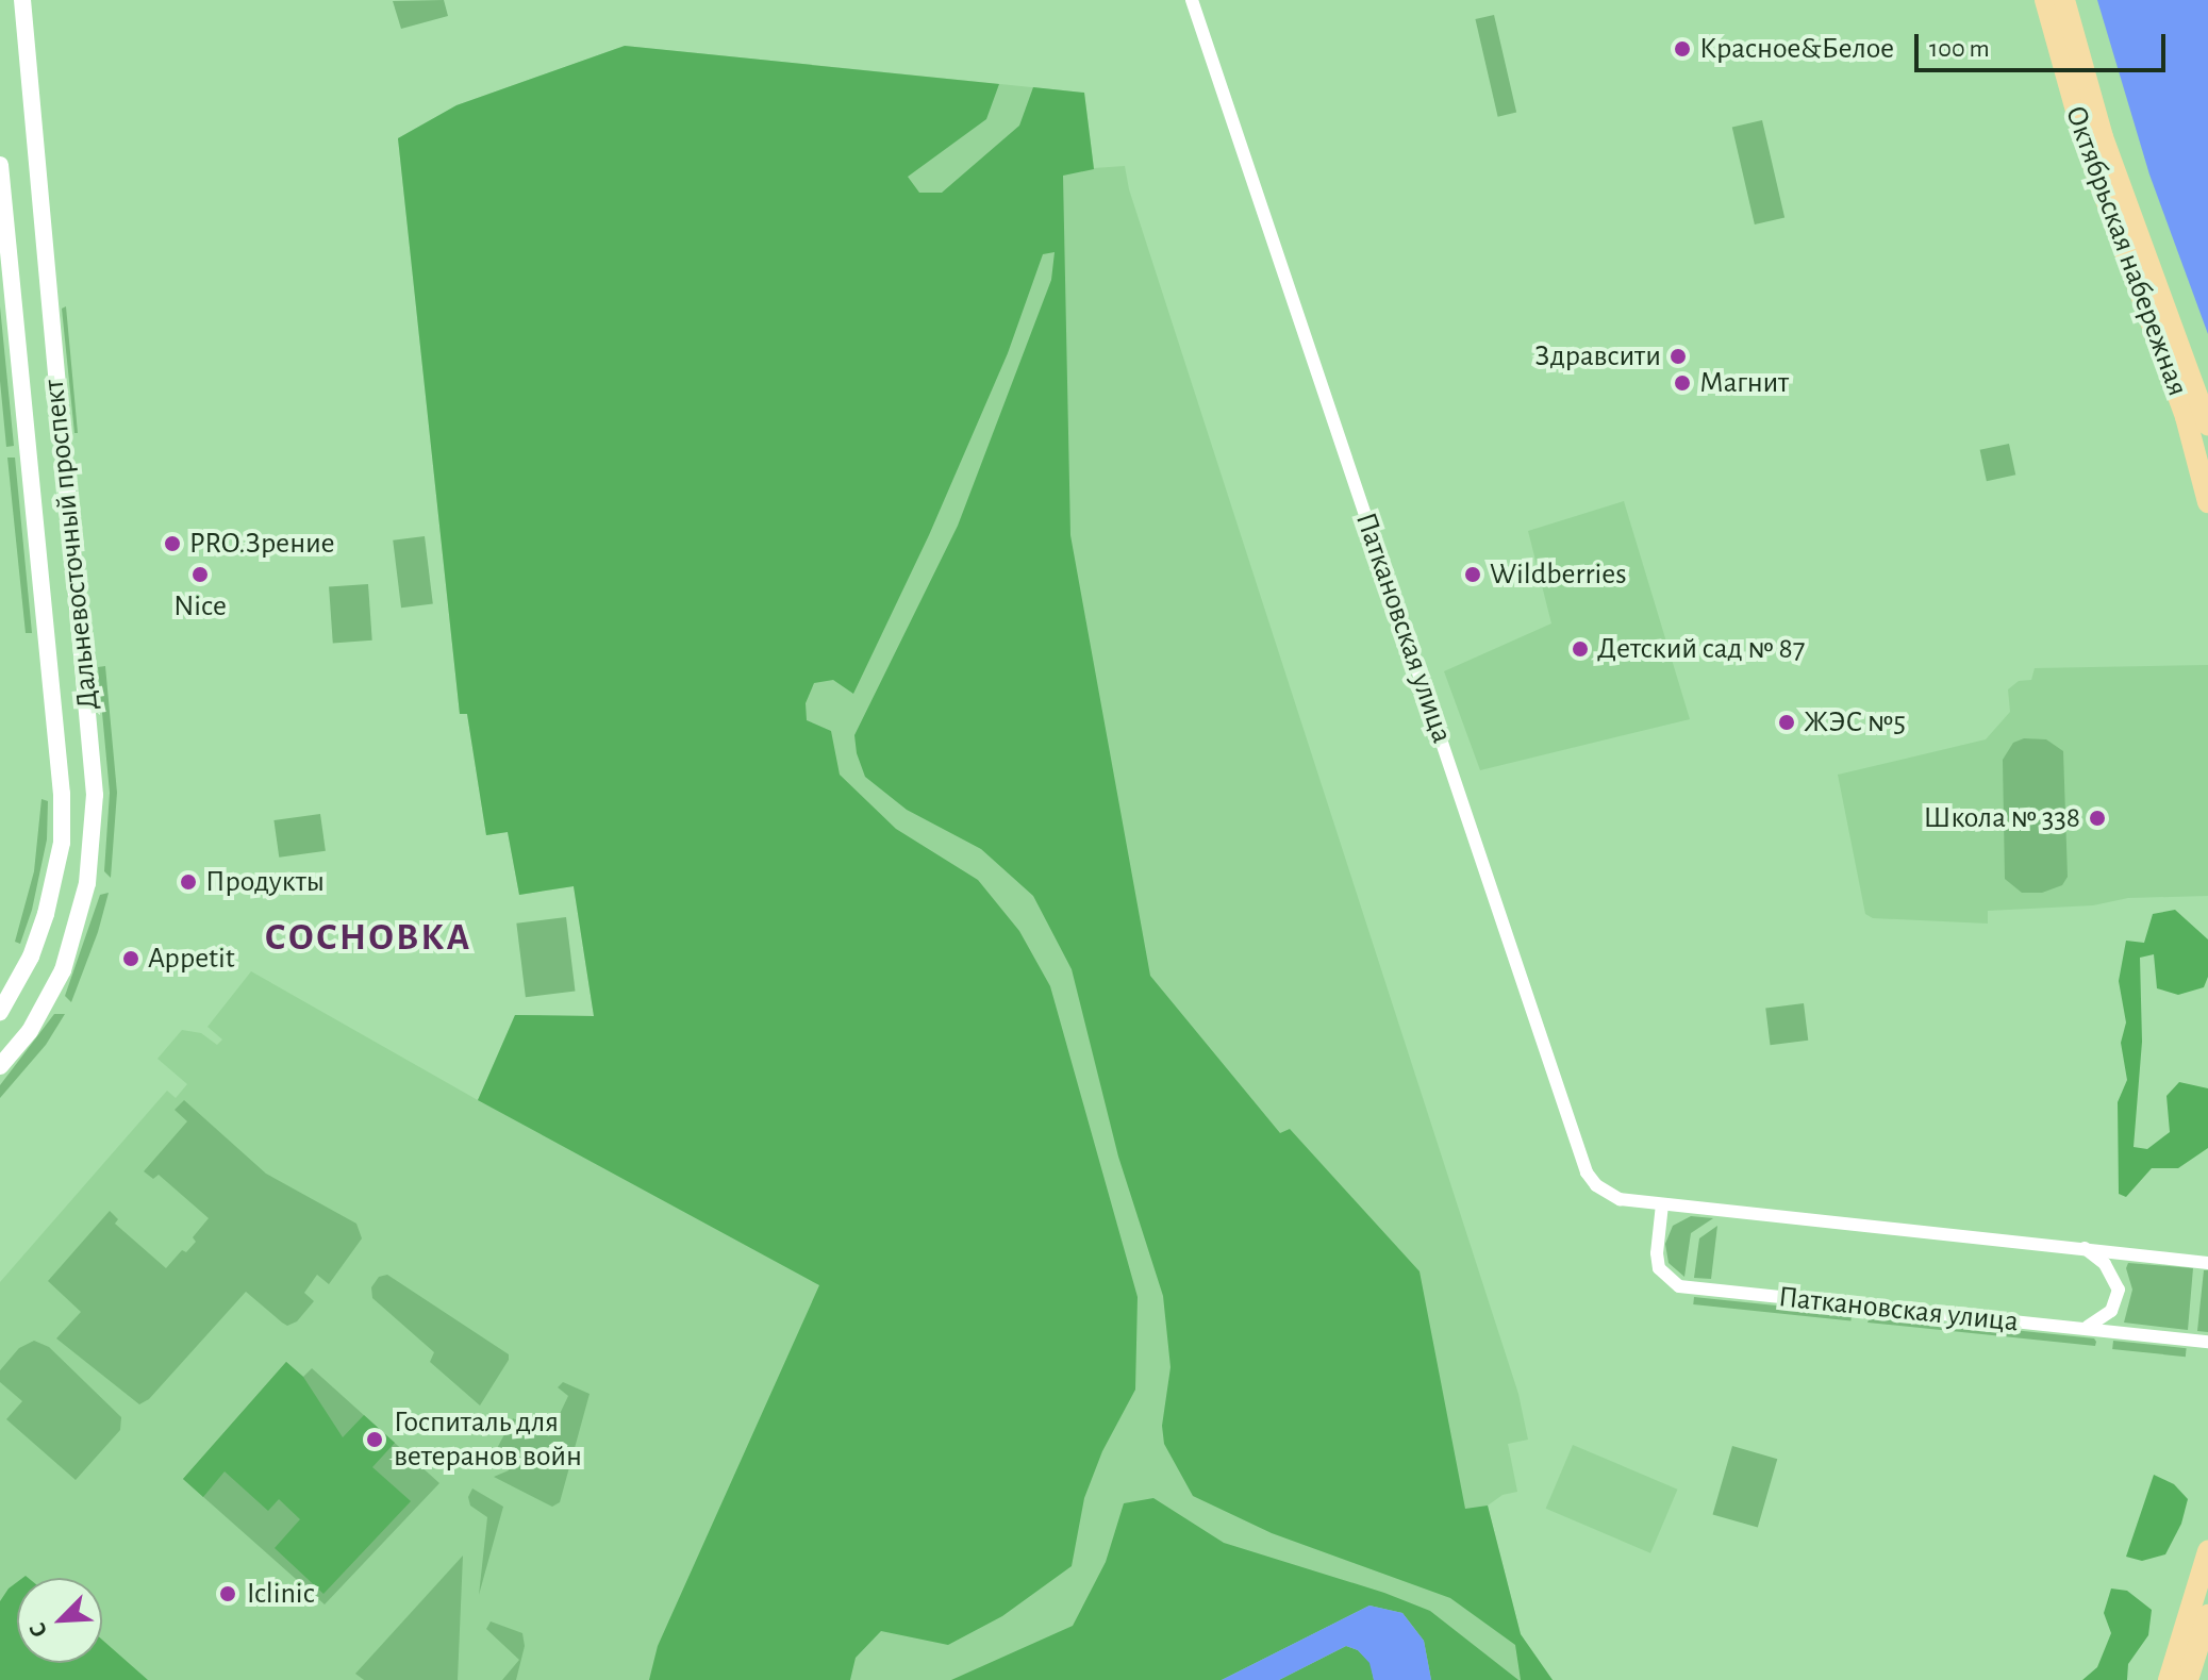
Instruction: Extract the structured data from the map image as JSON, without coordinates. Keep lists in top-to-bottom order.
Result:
{
  "streets": {
    "main road": ["Октябрьская набережная"],
    "street": ["Дальневосточный проспект", "Паткановская улица"]
  },
  "districts": ["СОСНОВКА"],
  "places": [
    "Красное&Белое",
    "Здравсити",
    "Магнит",
    "PRO.Зрение",
    "Nice",
    "Wildberries",
    "Детский сад № 87",
    "ЖЭС №5",
    "Школа № 338",
    "Продукты",
    "Appetit",
    "Госпиталь для ветеранов войн",
    "Iclinic"
  ],
  "scale_bar": "100 m",
  "north": "bottom left"
}
